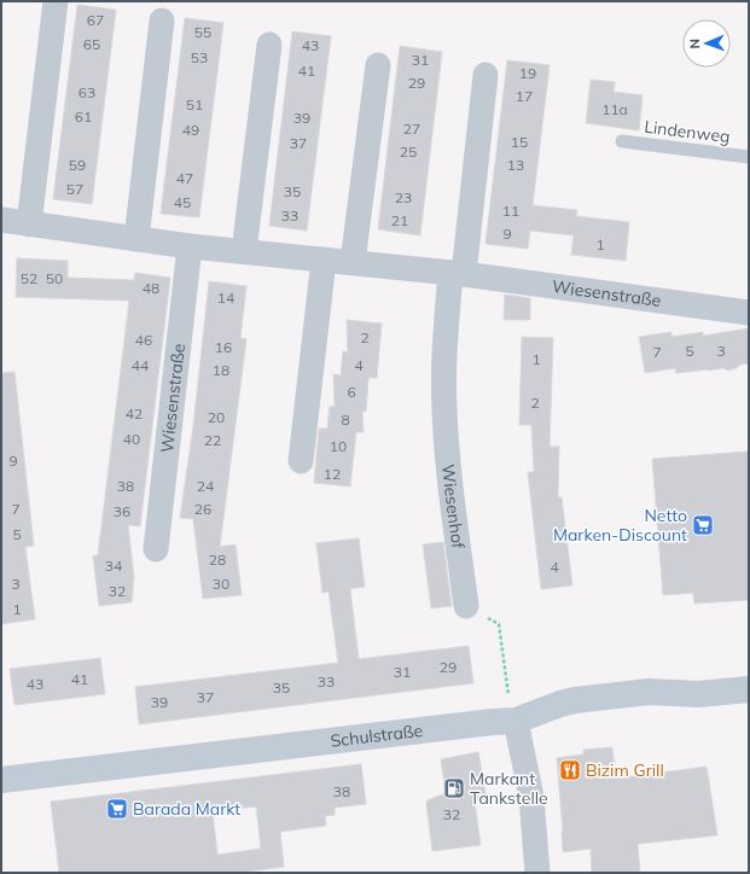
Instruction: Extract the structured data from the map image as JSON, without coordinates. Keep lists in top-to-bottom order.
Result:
{
  "streets": {
    "main road": ["Schulstraße"],
    "street": ["Wiesenstraße", "Wiesenhof"],
    "lane": ["Lindenweg"]
  },
  "crossings": [
    ["Wiesenstraße", "Wiesenhof"]
  ],
  "places": {
    "supermarket": ["Netto Marken-Discount", "Barada Markt"],
    "restaurant": ["Bizim Grill"],
    "fuel station": ["Markant Tankstelle"]
  },
  "house_numbers": [
    "67",
    "55",
    "65",
    "43",
    "53",
    "31",
    "41",
    "19",
    "29",
    "63",
    "17",
    "51",
    "11a",
    "61",
    "39",
    "27",
    "49",
    "15",
    "37",
    "25",
    "59",
    "13",
    "47",
    "57",
    "35",
    "23",
    "45",
    "11",
    "33",
    "21",
    "9",
    "1",
    "52",
    "50",
    "48",
    "14",
    "2",
    "46",
    "16",
    "5",
    "3",
    "7",
    "1",
    "44",
    "4",
    "18",
    "6",
    "2",
    "42",
    "20",
    "8",
    "40",
    "22",
    "10",
    "9",
    "12",
    "38",
    "24",
    "7",
    "26",
    "36",
    "5",
    "28",
    "34",
    "4",
    "3",
    "30",
    "32",
    "1",
    "29",
    "31",
    "41",
    "33",
    "43",
    "35",
    "37",
    "39",
    "38",
    "32"
  ],
  "north": "left"
}
